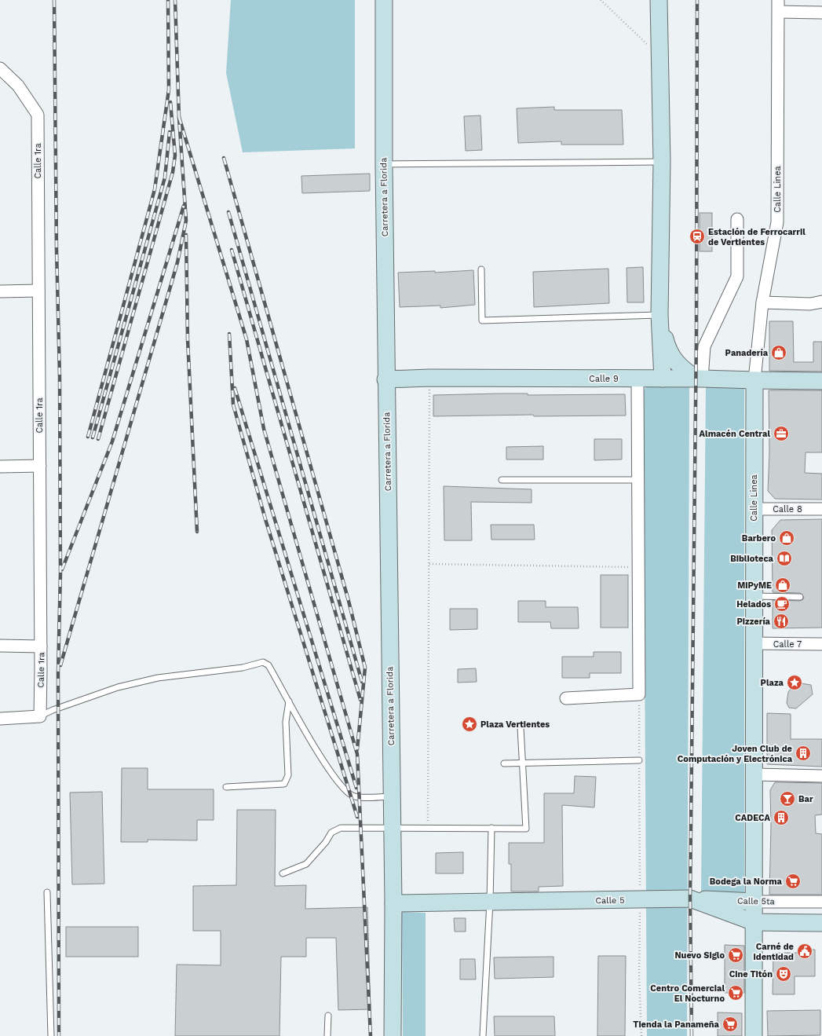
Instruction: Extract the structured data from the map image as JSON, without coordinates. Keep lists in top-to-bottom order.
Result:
{
  "streets": {
    "main road": [
      "Calle Linea",
      "Carretera a Florida",
      "Calle 9",
      "Calle 5",
      "Calle 5ta"
    ],
    "street": ["Calle 1ra", "Calle 8", "Calle 7"]
  },
  "crossings": [
    ["Calle Linea", "Calle 9"],
    ["Calle Linea", "Calle 8"],
    ["Calle Linea", "Calle 7"],
    ["Calle Linea", "Calle 5"],
    ["Calle Linea", "Calle 5ta"],
    ["Carretera a Florida", "Calle 9"],
    ["Carretera a Florida", "Calle 5"],
    ["Calle 5", "Calle 5ta"]
  ],
  "places": {
    "station": ["Estación de Ferrocarril de Vertientes"],
    "shop": ["Panadería", "Barbero", "MiPyME"],
    "office": ["Almacén Central"],
    "library": ["Biblioteca"],
    "cafe": ["Helados"],
    "restaurant": ["Pizzería"],
    "place": ["Plaza", "Plaza Vertientes"],
    "building": ["Joven Club de Computación y Electrónica", "CADECA"],
    "bar": ["Bar"],
    "supermarket": [
      "Bodega la Norma",
      "Nuevo Siglo",
      "Centro Comercial El Nocturno",
      "Tienda la Panameña"
    ],
    "public building": ["Carné de identidad"],
    "theatre": ["Cine Titón"]
  }
}
